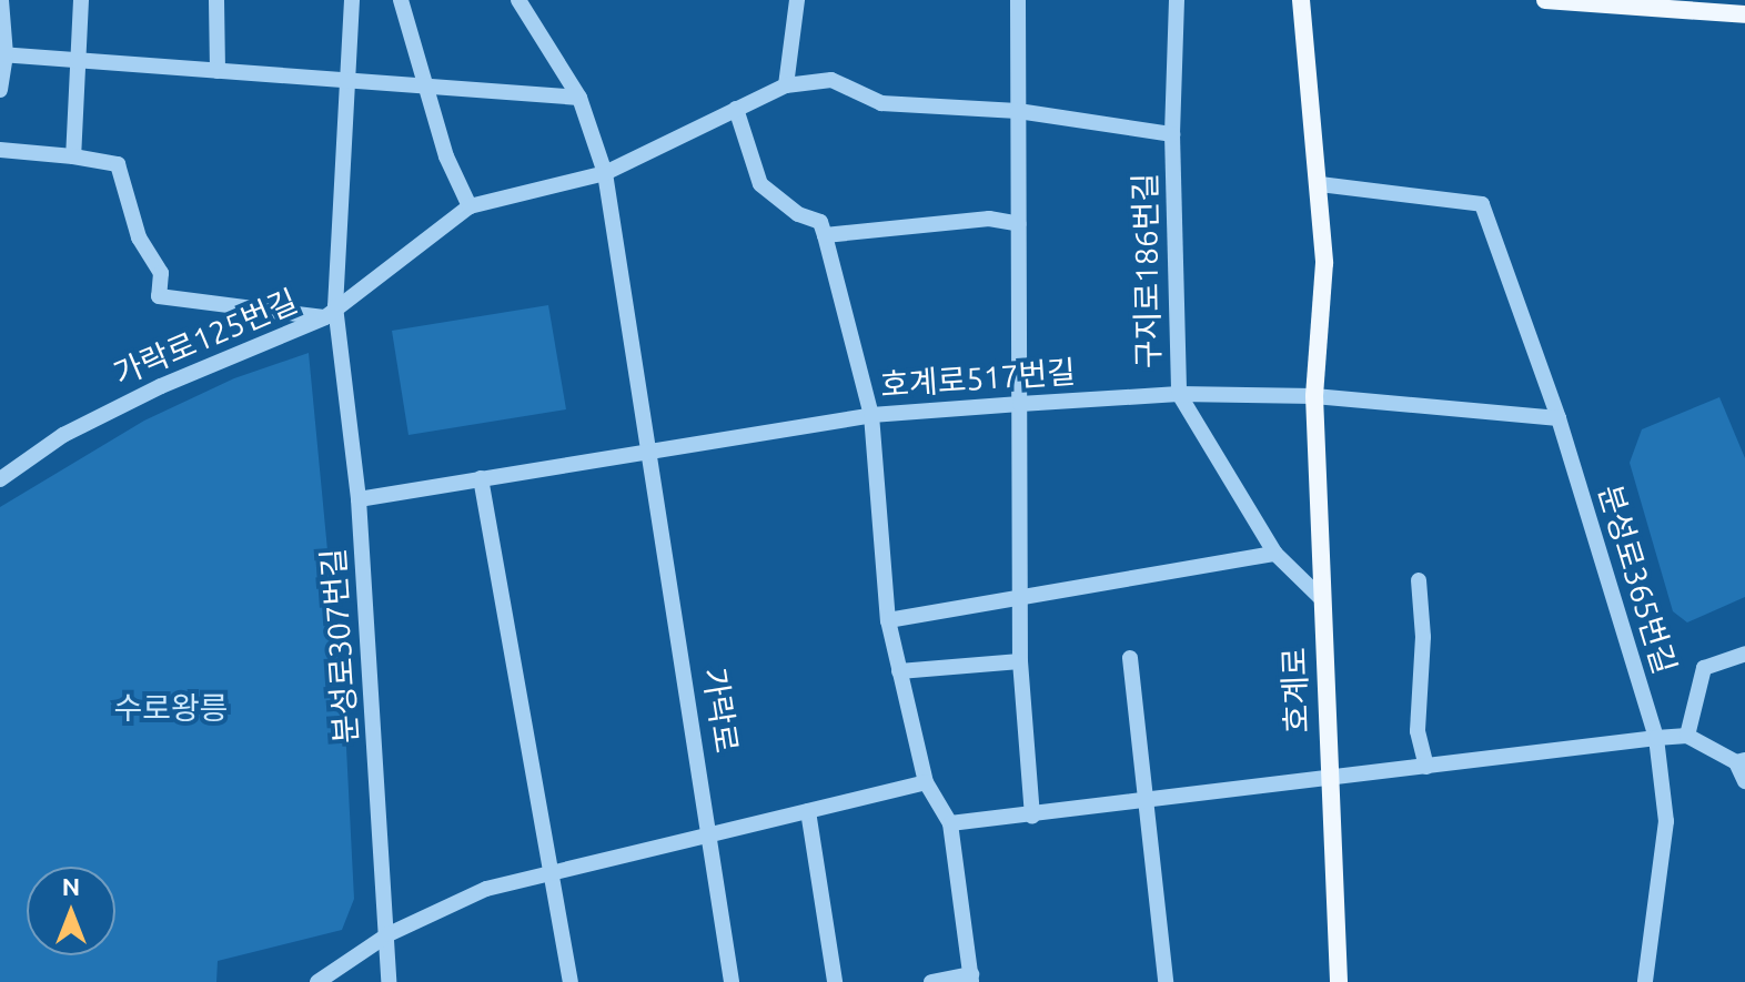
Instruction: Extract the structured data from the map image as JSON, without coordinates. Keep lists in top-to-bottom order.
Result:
{
  "streets": {
    "main road": ["호계로"],
    "street": [
      "구지로186번길",
      "가락로125번길",
      "호계로517번길",
      "분성로365번길",
      "분성로307번길",
      "가락로"
    ]
  },
  "crossings": [
    ["구지로186번길", "가락로125번길"],
    ["구지로186번길", "호계로517번길"],
    ["구지로186번길", "호계로"],
    ["가락로125번길", "분성로307번길"],
    ["가락로125번길", "가락로"],
    ["호계로517번길", "호계로"],
    ["호계로517번길", "가락로"],
    ["분성로365번길", "호계로"]
  ],
  "parks": ["수로왕릉"],
  "north": "top"
}
